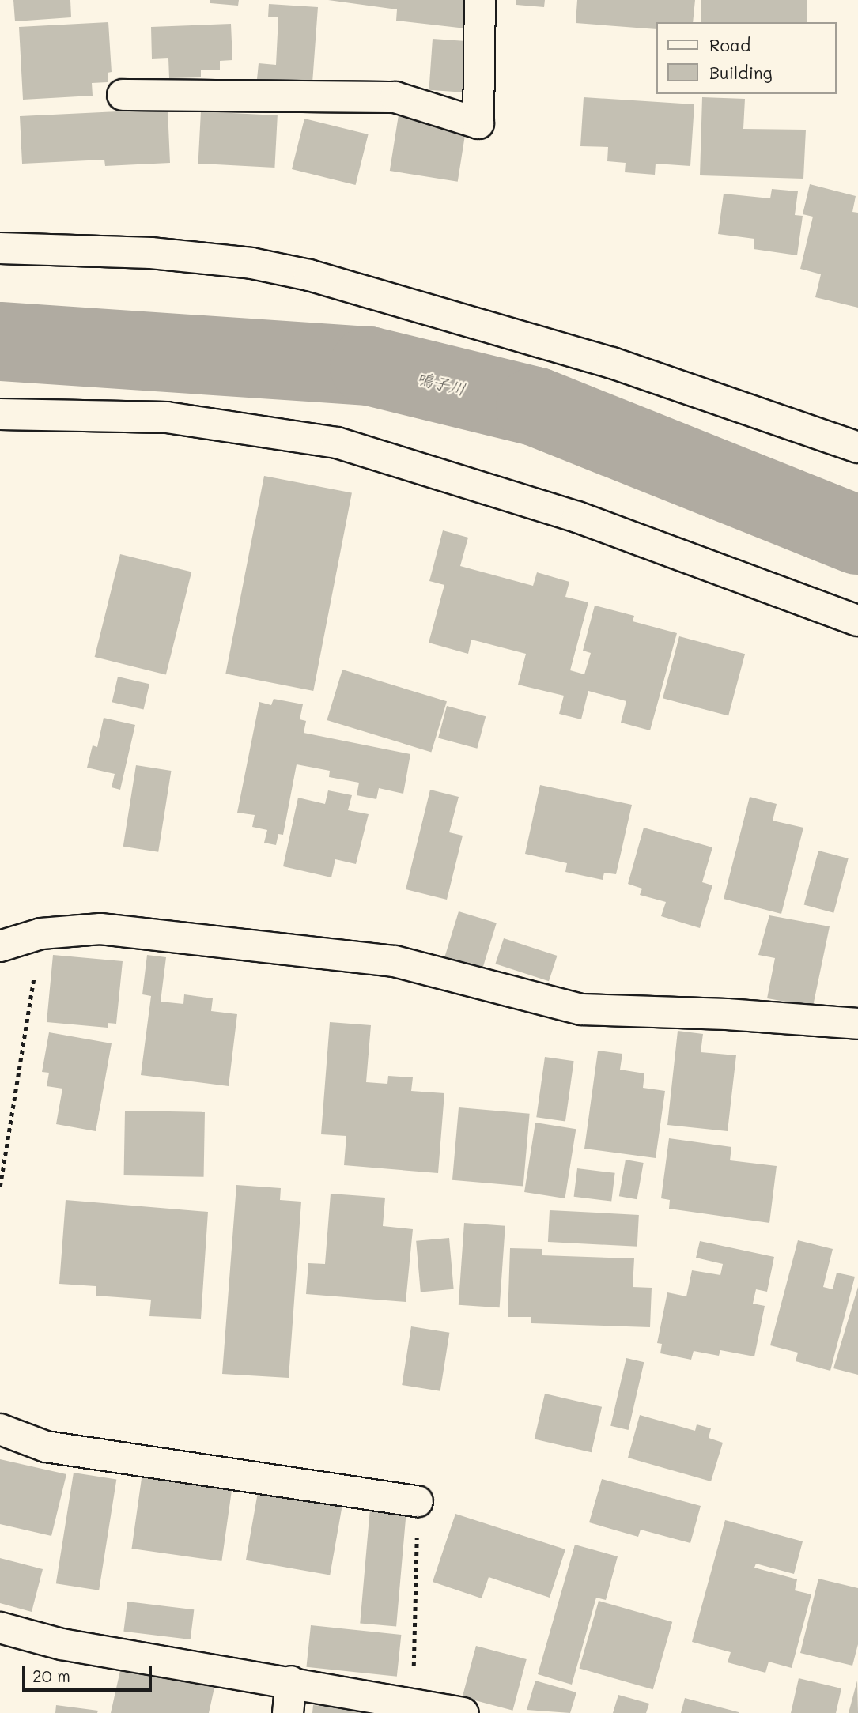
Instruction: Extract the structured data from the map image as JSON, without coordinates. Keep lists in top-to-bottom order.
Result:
{
  "water": ["鳴子川"],
  "legend": ["Road", "Building"],
  "scale_bar": "20 m"
}
